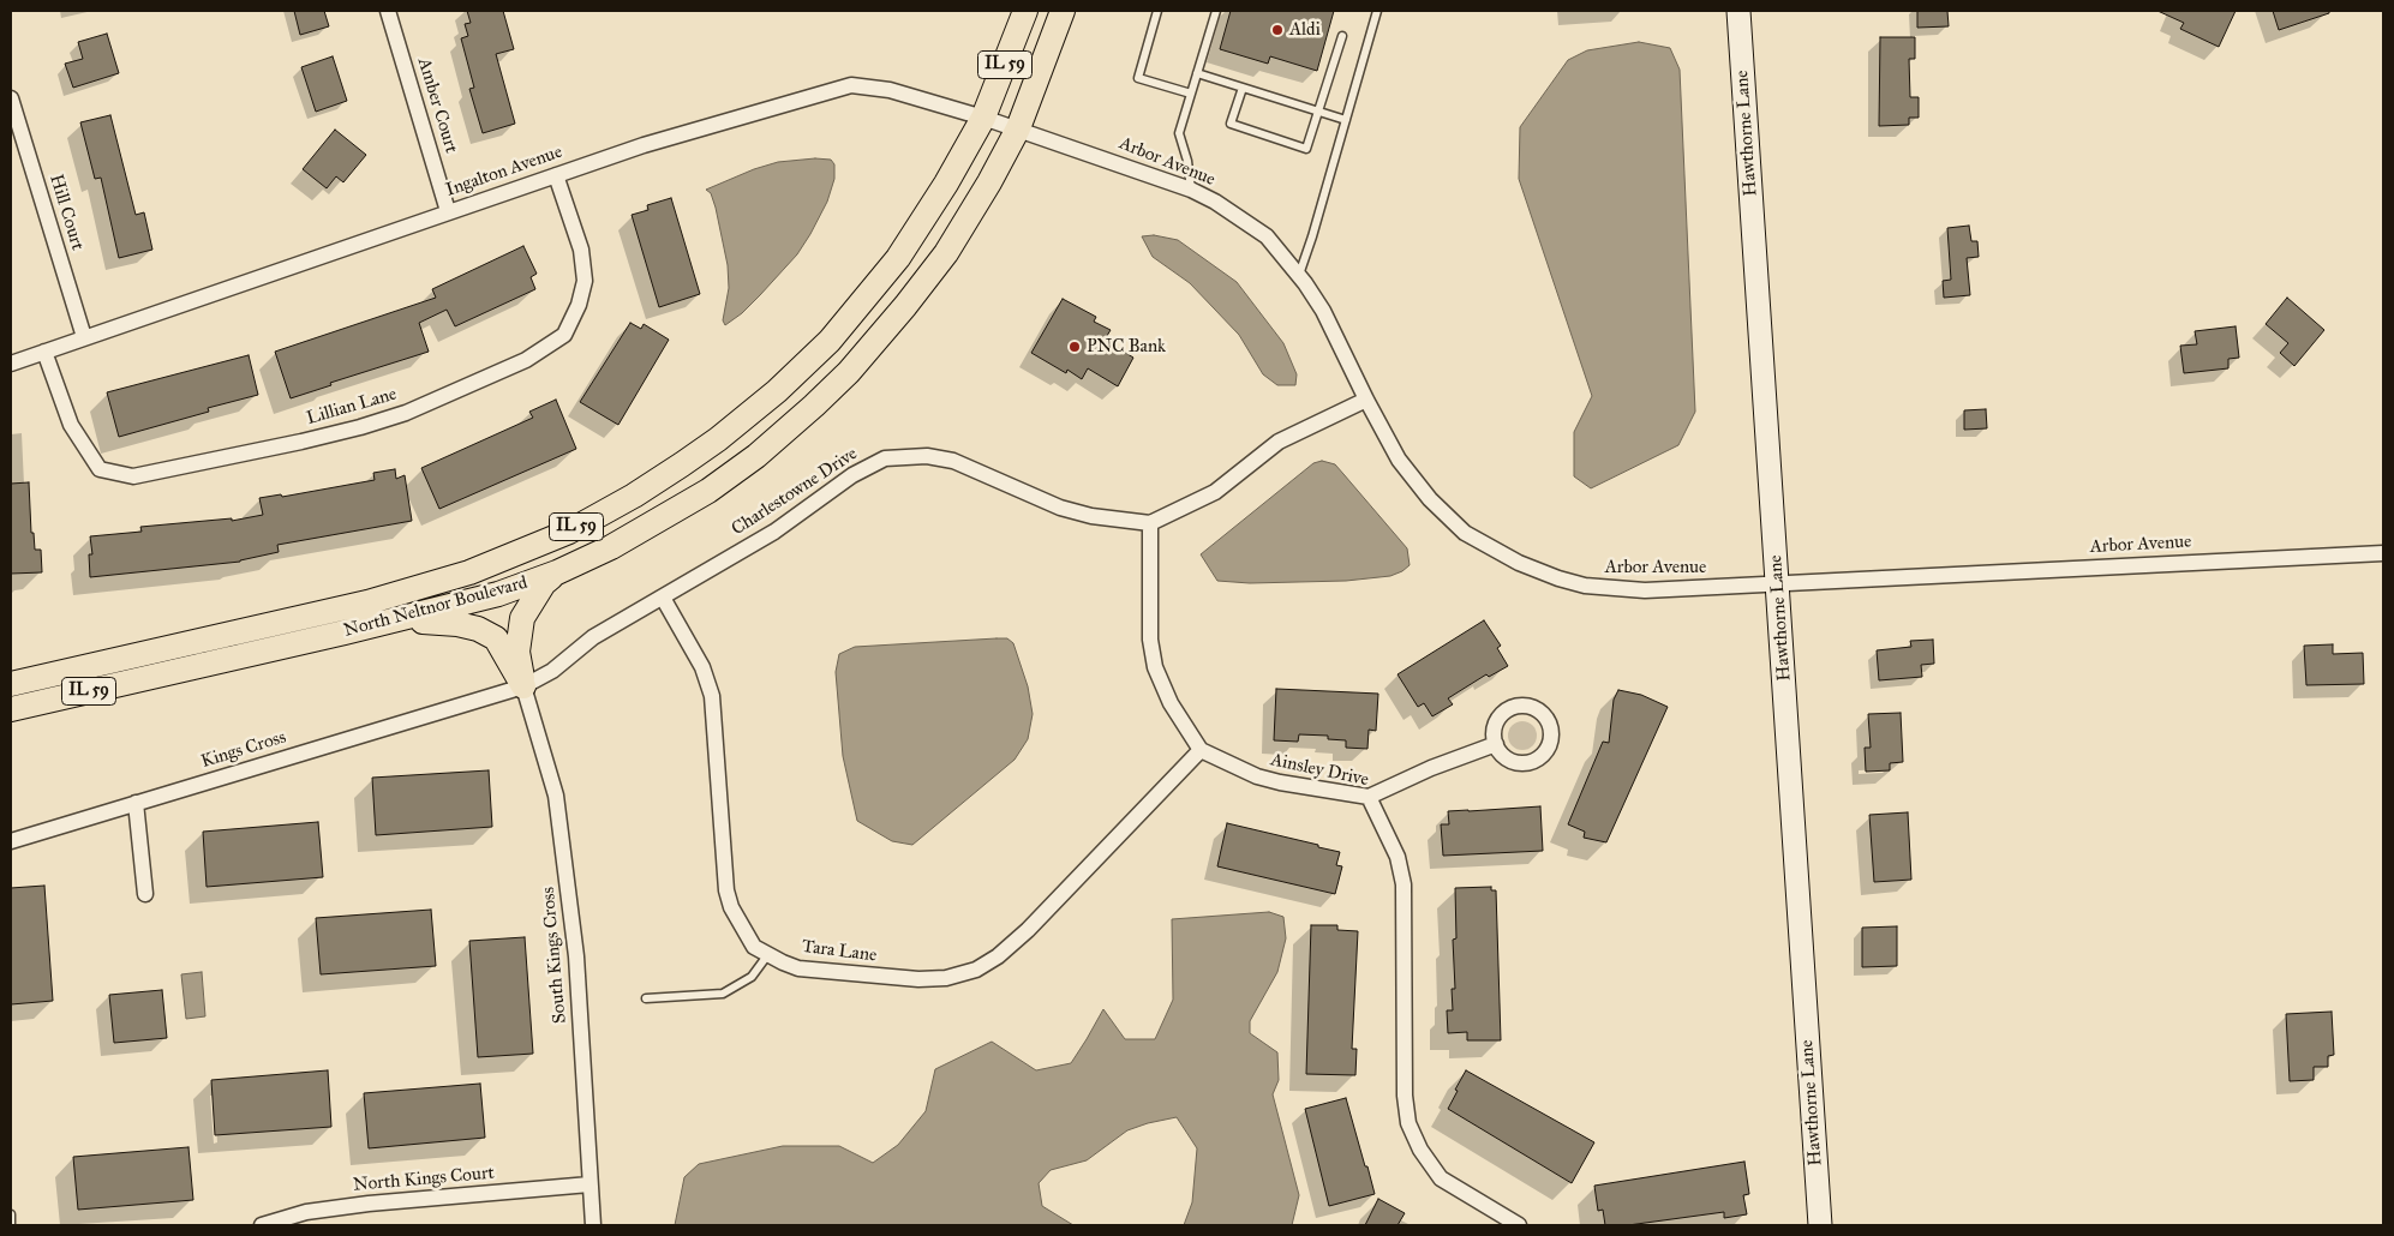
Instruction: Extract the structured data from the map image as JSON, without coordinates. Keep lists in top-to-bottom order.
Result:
{
  "streets": {
    "main road": ["IL 59", "North Neltnor Boulevard"],
    "street": [
      "Amber Court",
      "Hawthorne Lane",
      "Arbor Avenue",
      "Ingalton Avenue",
      "Hill Court",
      "Lillian Lane",
      "Charlestowne Drive",
      "Kings Cross",
      "Ainsley Drive",
      "Tara Lane",
      "South Kings Cross",
      "North Kings Court"
    ]
  },
  "crossings": [
    ["Amber Court", "Ingalton Avenue"],
    ["Hawthorne Lane", "Arbor Avenue"],
    ["Arbor Avenue", "Ingalton Avenue"],
    ["Arbor Avenue", "North Neltnor Boulevard"],
    ["Ingalton Avenue", "Hill Court"],
    ["Ingalton Avenue", "Lillian Lane"],
    ["Ingalton Avenue", "North Neltnor Boulevard"],
    ["Charlestowne Drive", "Kings Cross"],
    ["Charlestowne Drive", "Tara Lane"],
    ["Charlestowne Drive", "South Kings Cross"],
    ["Kings Cross", "South Kings Cross"],
    ["Ainsley Drive", "Tara Lane"],
    ["South Kings Cross", "North Kings Court"]
  ],
  "places": ["Aldi", "PNC Bank"]
}
